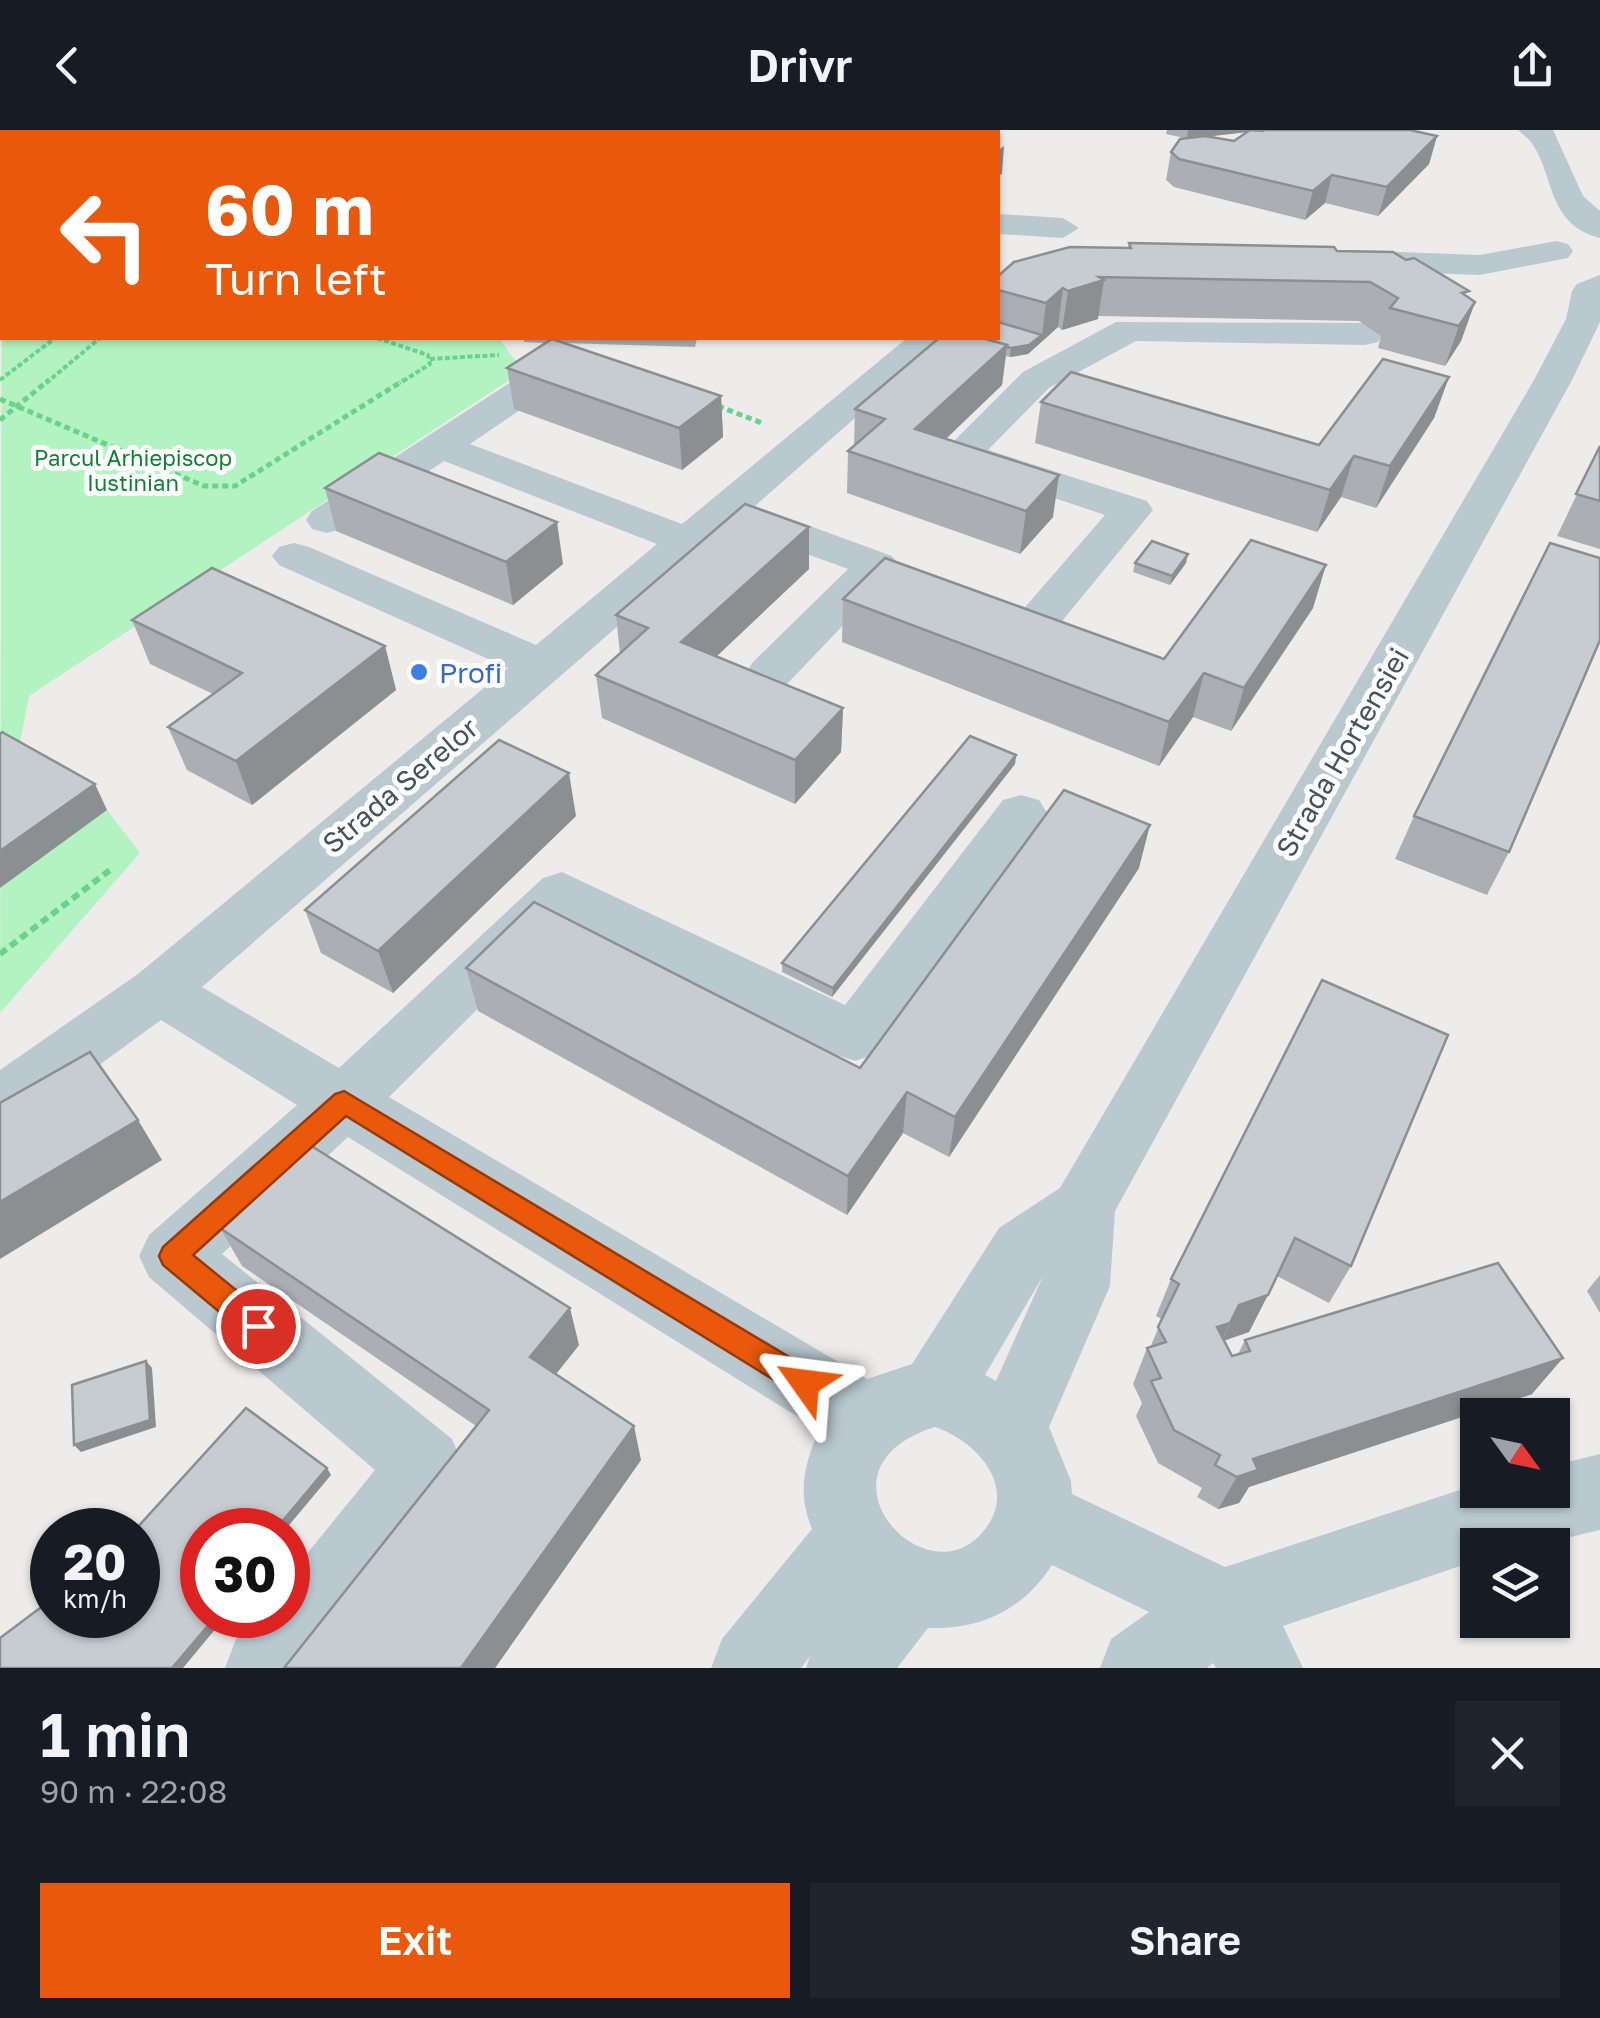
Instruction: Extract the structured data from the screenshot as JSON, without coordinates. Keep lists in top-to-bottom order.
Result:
{
  "streets": {
    "street": ["Strada Hortensiei", "Strada Serelor"]
  },
  "parks": ["Parcul Arhiepiscop Iustinian"],
  "places": ["Profi"],
  "north": "bottom right",
  "page": {
    "header": "Drivr",
    "turn": ["60 m", "Turn left"],
    "speed": "20 km/h",
    "limit": "30",
    "heading": ["1 min", "90 m · 22:08"],
    "buttons": ["Exit", "Share"]
  }
}
